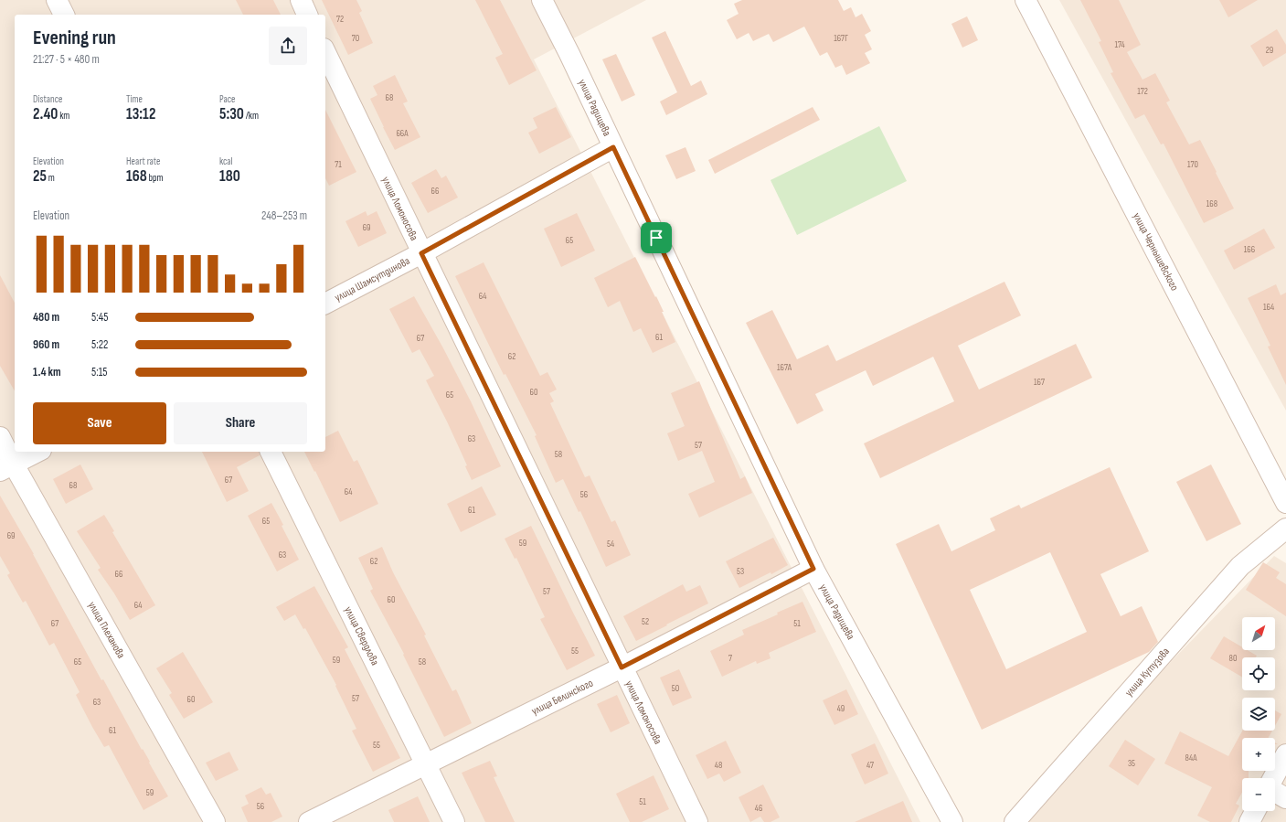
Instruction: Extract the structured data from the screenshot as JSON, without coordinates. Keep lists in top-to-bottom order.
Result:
{
  "streets": {
    "street": [
      "улица Радищева",
      "улица Ломоносова",
      "улица Чернышевского",
      "улица Шамсутдинова",
      "улица Плеханова",
      "улица Свердлова",
      "улица Кутузова",
      "улица Белинского"
    ]
  },
  "crossings": [
    ["улица Радищева", "улица Шамсутдинова"],
    ["улица Радищева", "улица Белинского"],
    ["улица Ломоносова", "улица Шамсутдинова"],
    ["улица Ломоносова", "улица Белинского"],
    ["улица Свердлова", "улица Белинского"]
  ],
  "house_numbers": [
    "72",
    "70",
    "167Г",
    "174",
    "29",
    "172",
    "68",
    "66А",
    "71",
    "170",
    "66",
    "168",
    "69",
    "65",
    "166",
    "64",
    "164",
    "61",
    "67",
    "62",
    "167А",
    "167",
    "60",
    "65",
    "63",
    "57",
    "58",
    "67",
    "68",
    "64",
    "56",
    "61",
    "65",
    "69",
    "59",
    "54",
    "63",
    "62",
    "53",
    "66",
    "57",
    "60",
    "64",
    "52",
    "67",
    "51",
    "55",
    "7",
    "80",
    "59",
    "65",
    "58",
    "50",
    "57",
    "60",
    "63",
    "49",
    "61",
    "55",
    "84А",
    "35",
    "48",
    "47",
    "59",
    "51",
    "56",
    "46"
  ],
  "north": "top right",
  "page": {
    "heading": ["Evening run", "21:27 · 5 × 480 m"],
    "stats": [
      ["Distance", "2.40 km"],
      ["Time", "13:12"],
      ["Pace", "5:30 /km"],
      ["Elevation", "25 m"],
      ["Heart rate", "168 bpm"],
      ["kcal", "180"]
    ],
    "chart": ["Elevation", "248–253 m"],
    "list": [
      {
        "name": "480 m",
        "note": "5:45"
      },
      {
        "name": "960 m",
        "note": "5:22"
      },
      {
        "name": "1.4 km",
        "note": "5:15"
      }
    ],
    "buttons": ["Save", "Share"],
    "map_buttons": ["+", "−"]
  }
}
